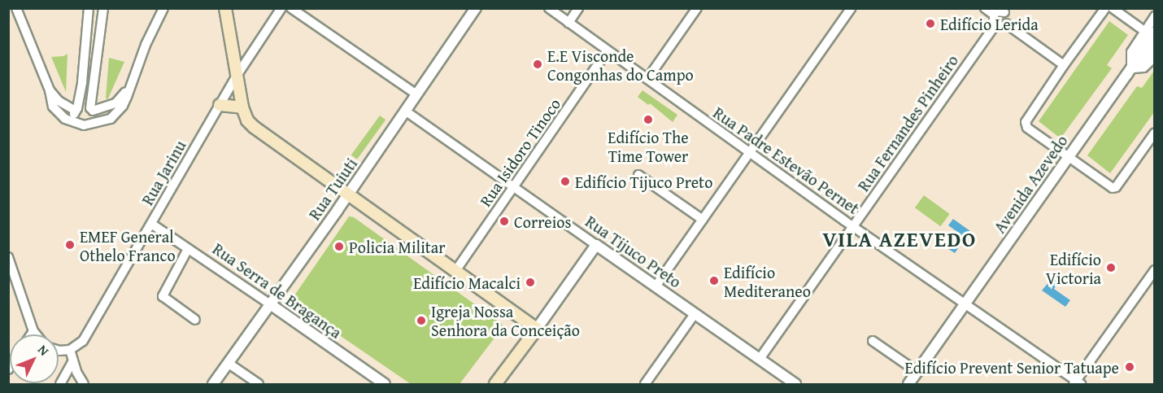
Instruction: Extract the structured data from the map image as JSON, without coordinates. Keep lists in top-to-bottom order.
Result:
{
  "streets": {
    "street": [
      "Rua Fernandes Pinheiro",
      "Rua Isidoro Tinoco",
      "Rua Padre Estevão Pernet",
      "Rua Jarinu",
      "Avenida Azevedo",
      "Rua Tuiuti",
      "Rua Tijuco Preto",
      "Rua Serra de Bragança"
    ]
  },
  "crossings": [
    ["Rua Fernandes Pinheiro", "Rua Padre Estevão Pernet"],
    ["Rua Fernandes Pinheiro", "Rua Tijuco Preto"],
    ["Rua Isidoro Tinoco", "Rua Padre Estevão Pernet"],
    ["Rua Isidoro Tinoco", "Rua Tijuco Preto"],
    ["Rua Padre Estevão Pernet", "Avenida Azevedo"],
    ["Rua Jarinu", "Rua Serra de Bragança"],
    ["Rua Tuiuti", "Rua Tijuco Preto"],
    ["Rua Tuiuti", "Rua Serra de Bragança"]
  ],
  "districts": ["VILA AZEVEDO"],
  "places": [
    "Edifício Lerida",
    "E.E Visconde Congonhas do Campo",
    "Edifício The Time Tower",
    "Edifício Tijuco Preto",
    "Correios",
    "EMEF General Othelo Franco",
    "Policia Militar",
    "Edifício Victoria",
    "Edifício Mediteraneo",
    "Edifício Macalci",
    "Igreja Nossa Senhora da Conceição",
    "Edifício Prevent Senior Tatuape"
  ],
  "north": "top right"
}
